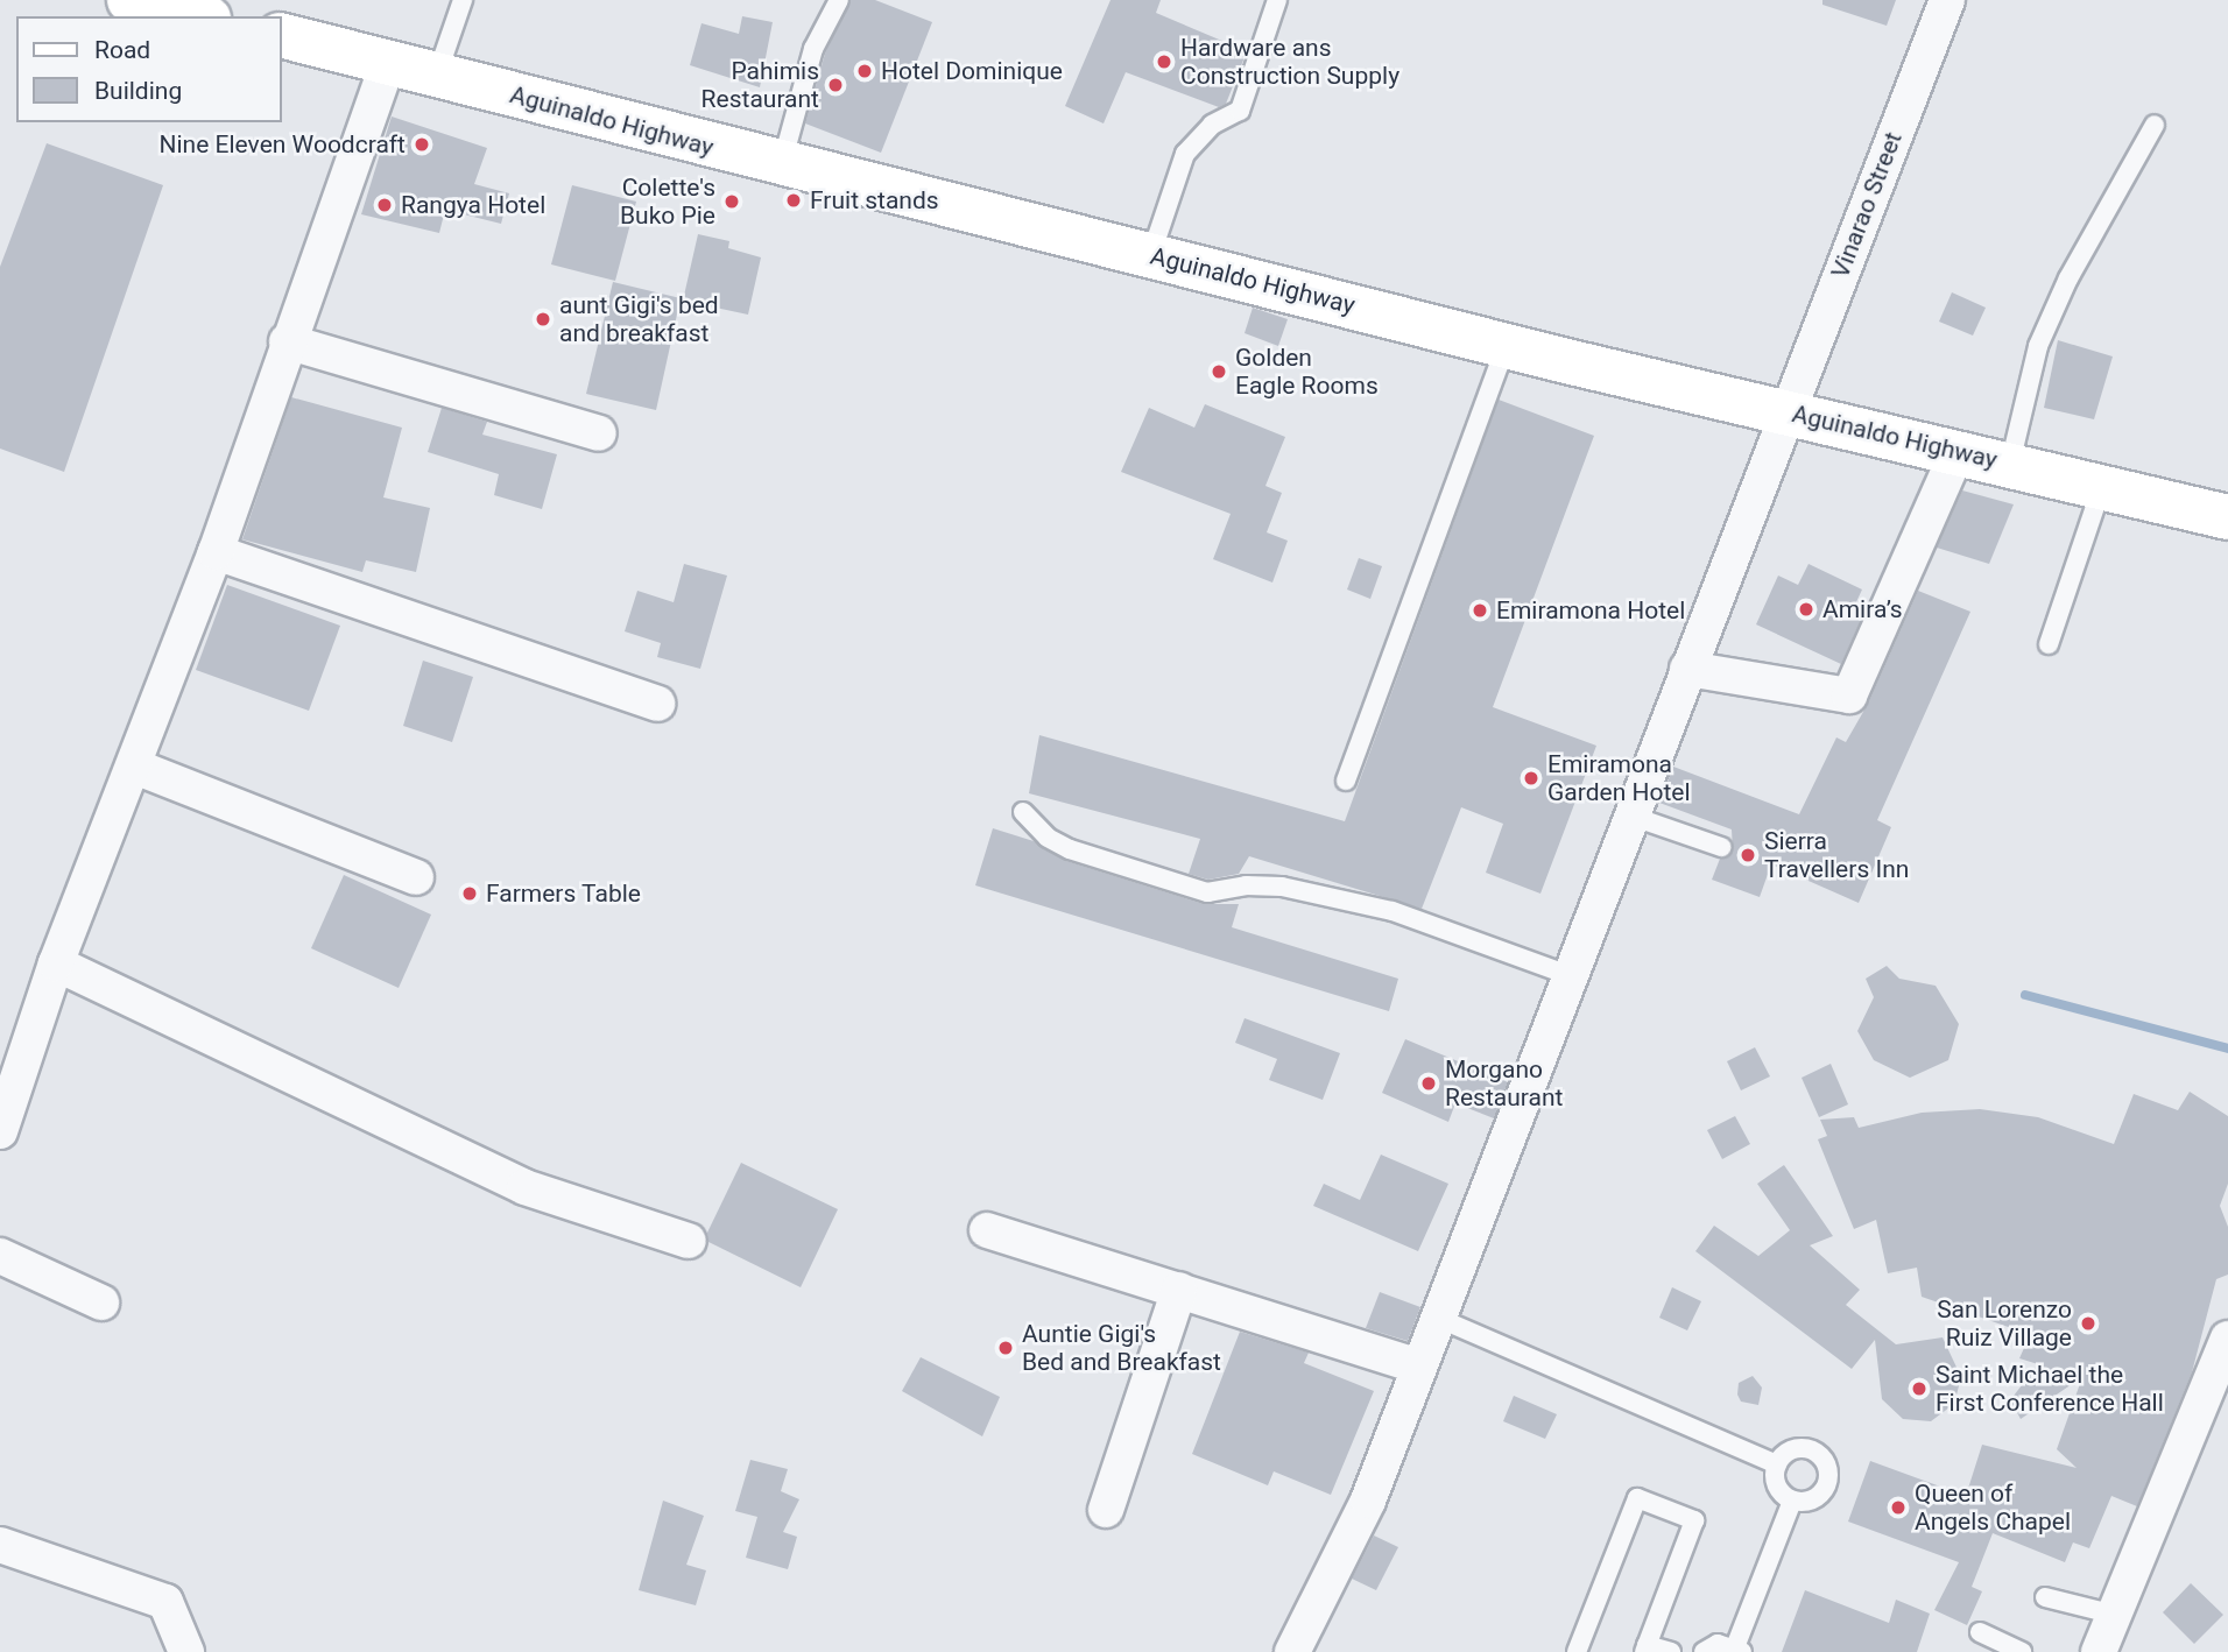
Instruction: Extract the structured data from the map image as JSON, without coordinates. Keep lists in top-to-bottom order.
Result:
{
  "streets": {
    "main road": ["Aguinaldo Highway"],
    "street": ["Vinarao Street"]
  },
  "crossings": [
    ["Aguinaldo Highway", "Vinarao Street"]
  ],
  "places": [
    "Hardware ans Construction Supply",
    "Hotel Dominique",
    "Pahimis Restaurant",
    "Nine Eleven Woodcraft",
    "Fruit stands",
    "Colette's Buko Pie",
    "Rangya Hotel",
    "aunt Gigi's bed and breakfast",
    "Golden Eagle Rooms",
    "Amira’s",
    "Emiramona Hotel",
    "Emiramona Garden Hotel",
    "Sierra Travellers Inn",
    "Farmers Table",
    "Morgano Restaurant",
    "San Lorenzo Ruiz Village",
    "Auntie Gigi's Bed and Breakfast",
    "Saint Michael the First Conference Hall",
    "Queen of Angels Chapel"
  ],
  "legend": ["Road", "Building"]
}
